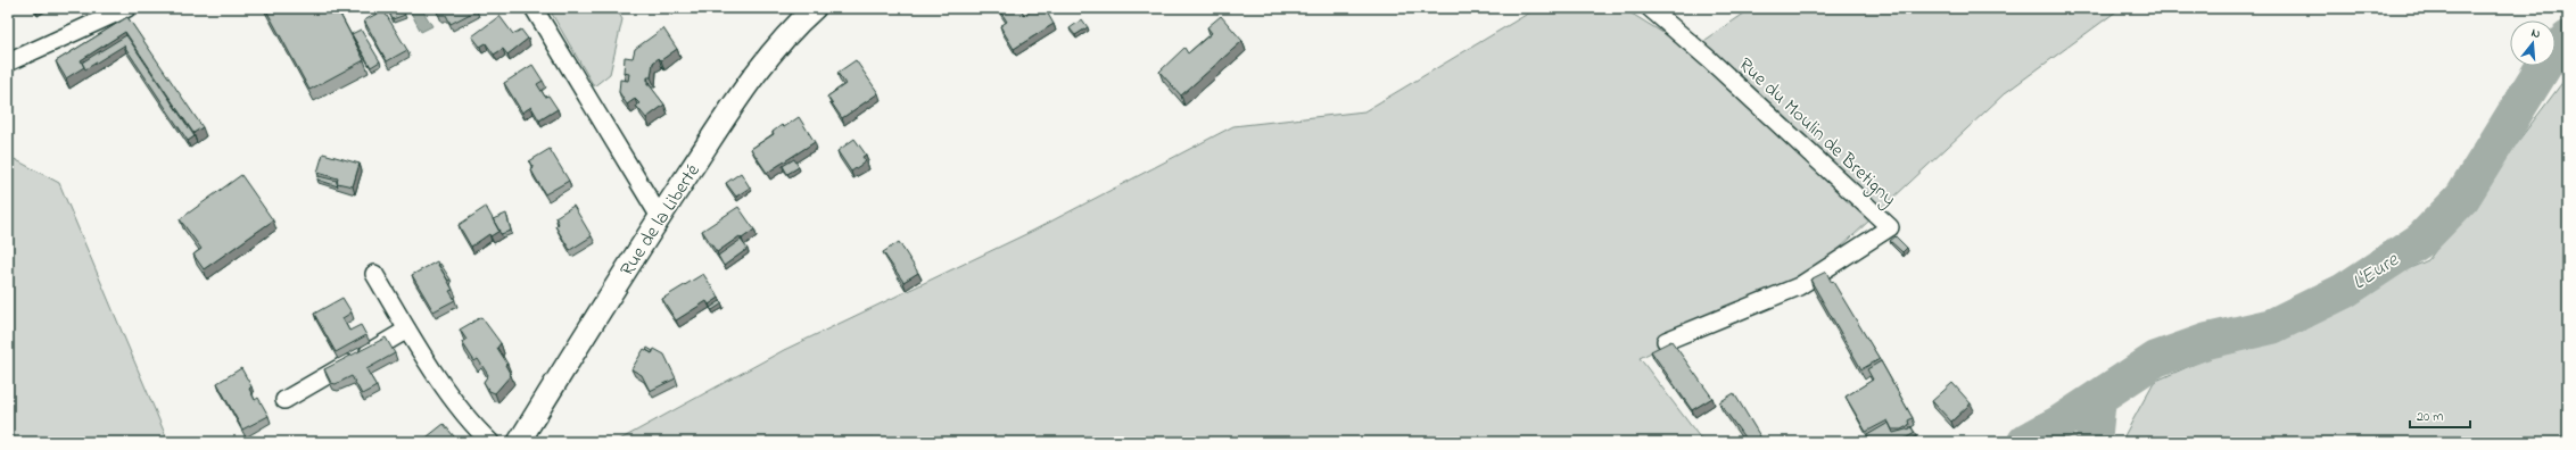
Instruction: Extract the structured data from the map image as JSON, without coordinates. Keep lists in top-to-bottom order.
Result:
{
  "streets": {
    "street": ["Rue du Moulin de Bretigny", "Rue de la Liberté"]
  },
  "water": ["L'Eure"],
  "scale_bar": "20 m",
  "north": "top"
}
